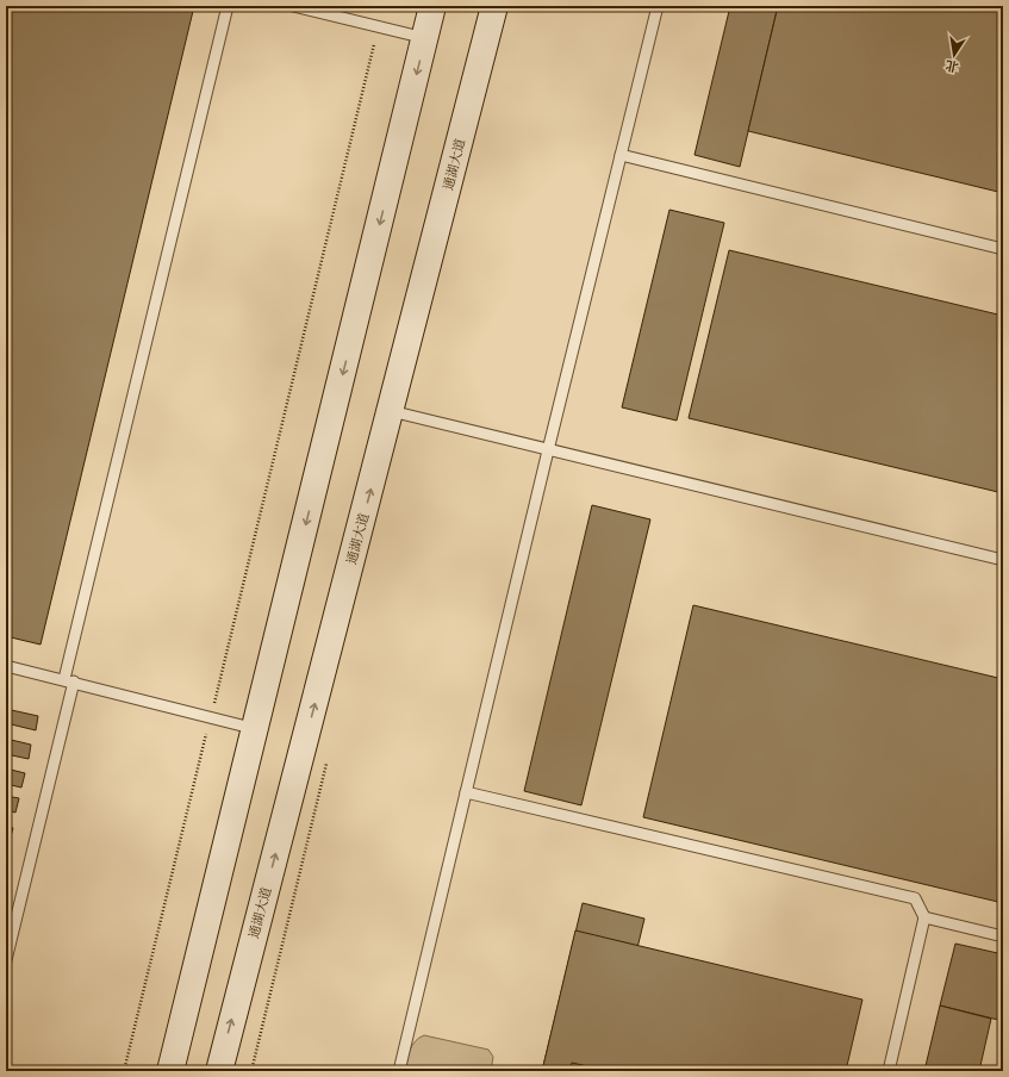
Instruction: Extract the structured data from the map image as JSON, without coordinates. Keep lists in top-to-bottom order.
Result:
{
  "streets": {
    "main road": ["通湖大道"]
  },
  "north": "bottom"
}
